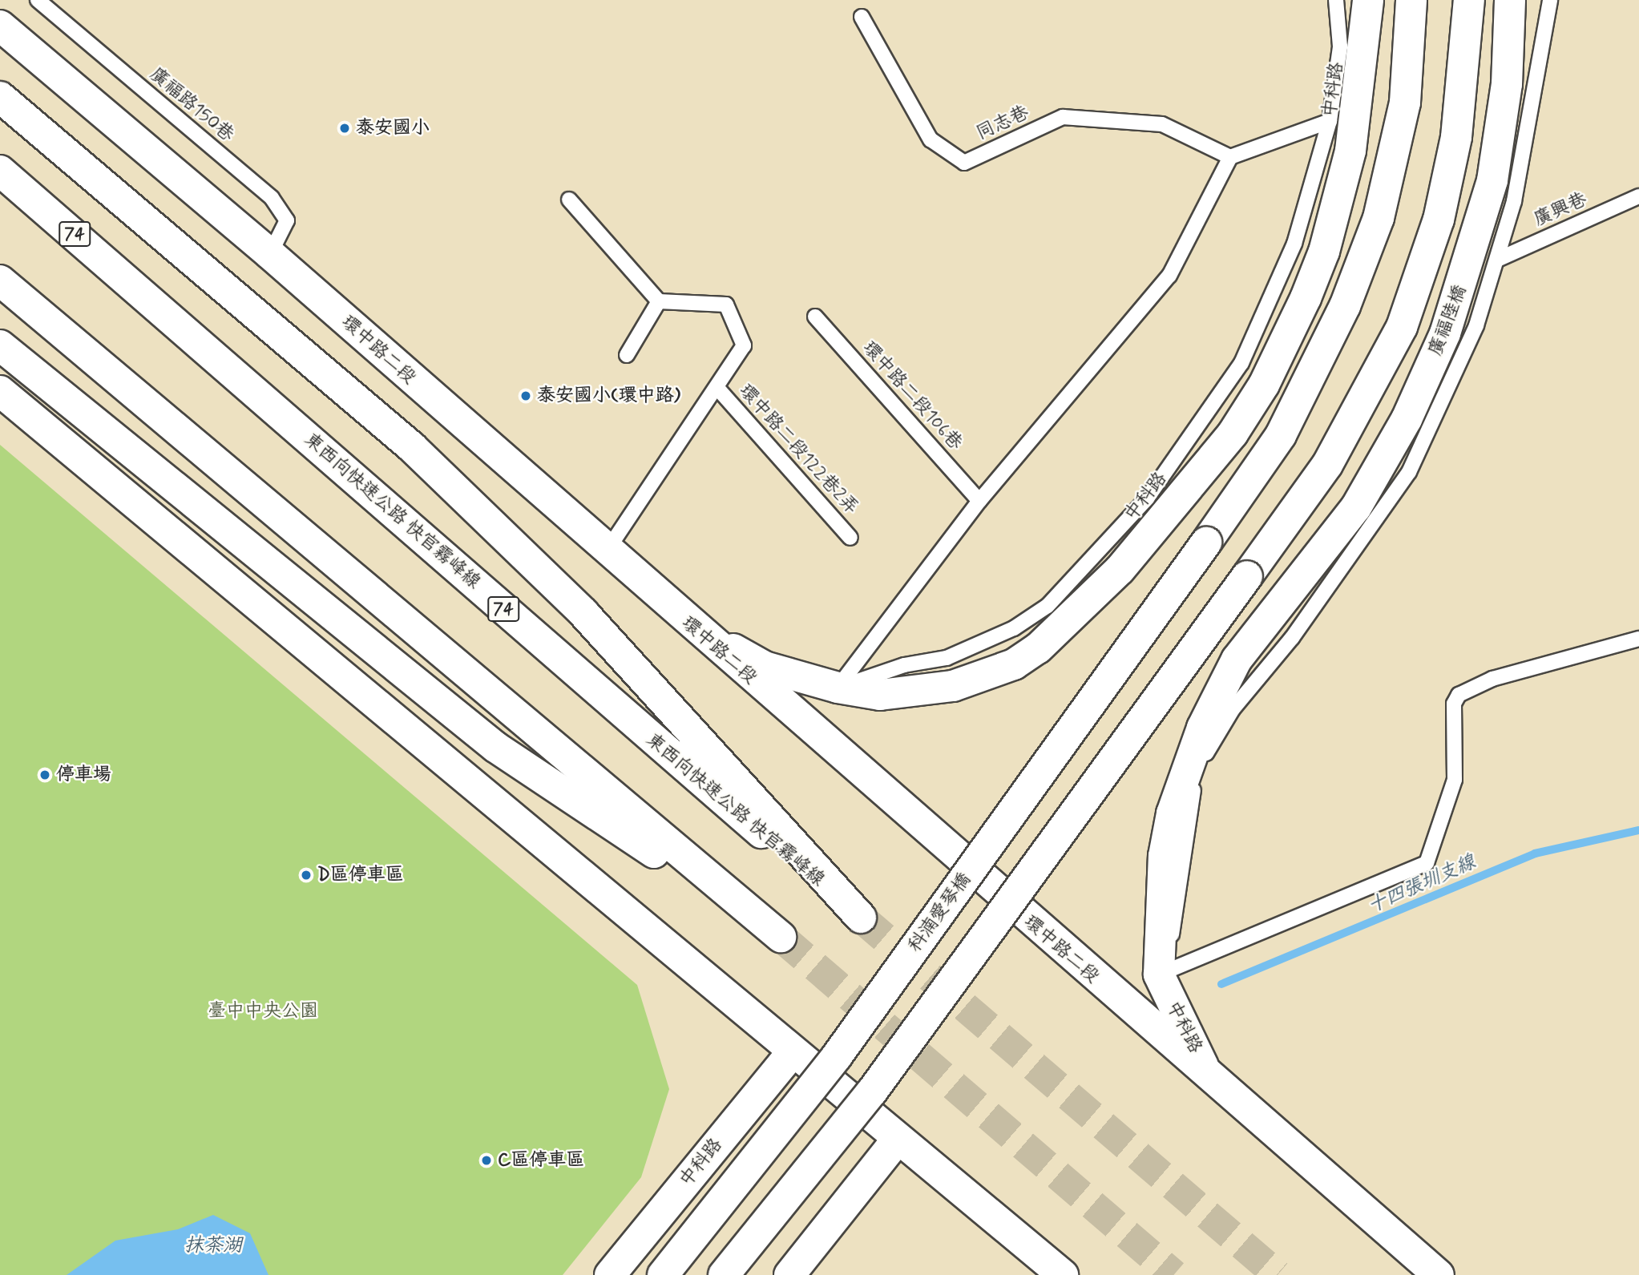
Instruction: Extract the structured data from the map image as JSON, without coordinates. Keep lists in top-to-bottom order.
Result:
{
  "streets": {
    "main road": [
      "中科路",
      "74",
      "廣福陸橋",
      "環中路二段",
      "東西向快速公路 快官霧峰線",
      "科湳愛琴橋"
    ],
    "lane": [
      "廣福路150巷",
      "同志巷",
      "廣興巷",
      "環中路二段106巷",
      "環中路二段122巷2弄"
    ]
  },
  "crossings": [
    ["中科路", "廣福陸橋"],
    ["中科路", "環中路二段"],
    ["廣福路150巷", "環中路二段"]
  ],
  "water": ["十四張圳支線", "抹茶湖"],
  "parks": ["臺中中央公園"],
  "places": [
    "泰安國小",
    "泰安國小(環中路)",
    "停車場",
    "D區停車區",
    "C區停車區"
  ]
}
